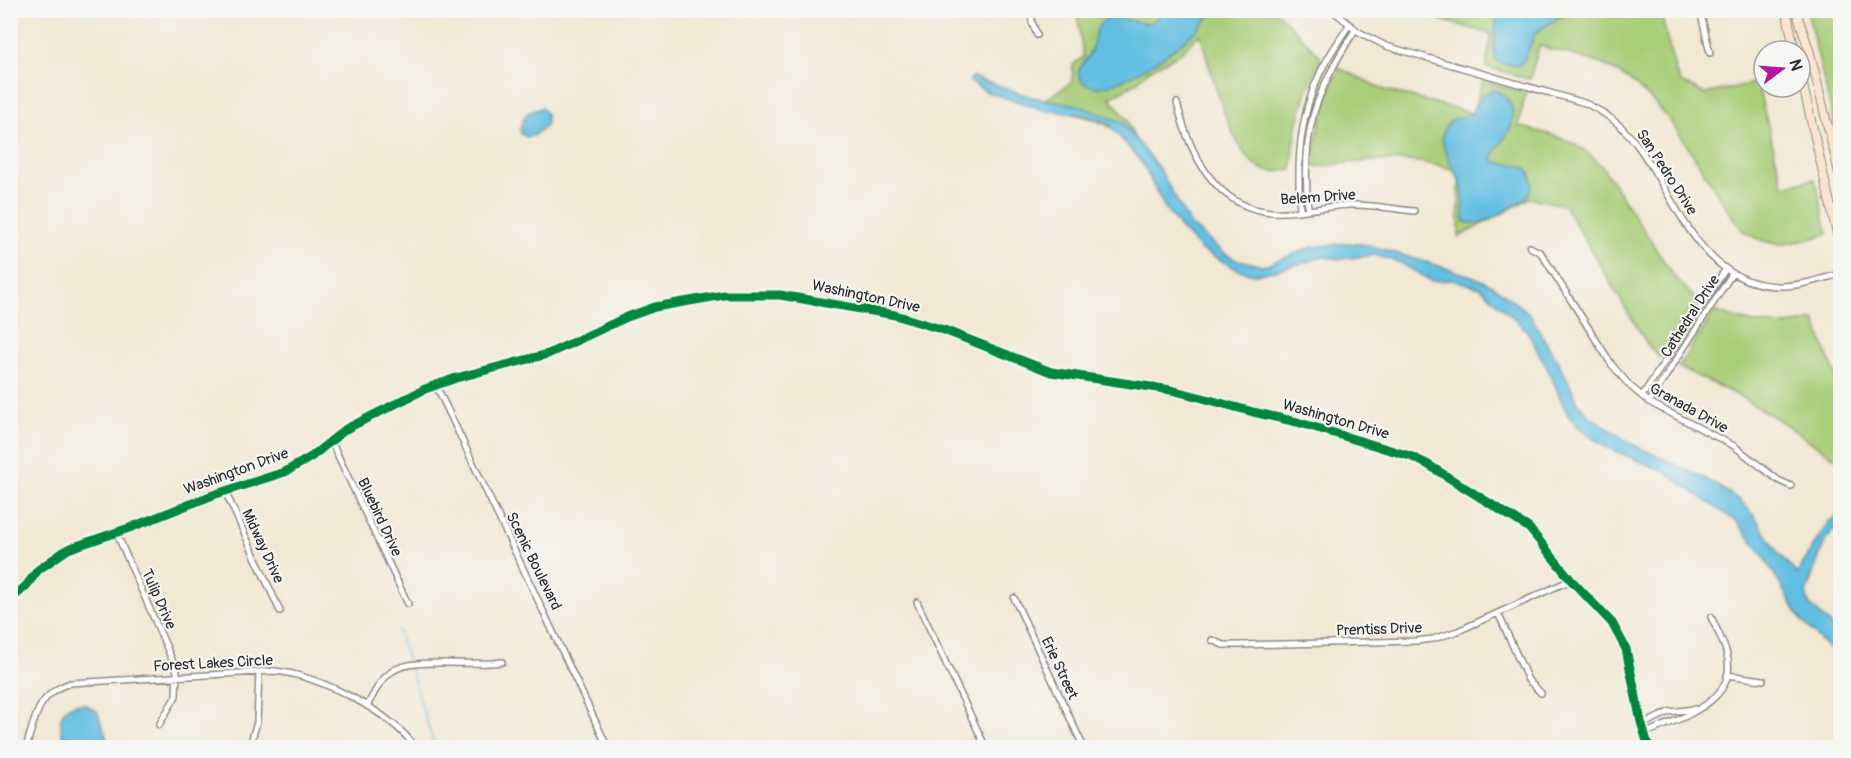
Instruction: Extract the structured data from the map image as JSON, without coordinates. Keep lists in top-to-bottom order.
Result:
{
  "streets": {
    "street": [
      "San Pedro Drive",
      "Belem Drive",
      "Washington Drive",
      "Cathedral Drive",
      "Granada Drive",
      "Bluebird Drive",
      "Midway Drive",
      "Scenic Boulevard",
      "Tulip Drive",
      "Prentiss Drive",
      "Forest Lakes Circle",
      "Erie Street"
    ]
  },
  "crossings": [
    ["San Pedro Drive", "Cathedral Drive"],
    ["Washington Drive", "Bluebird Drive"],
    ["Washington Drive", "Midway Drive"],
    ["Washington Drive", "Scenic Boulevard"],
    ["Washington Drive", "Tulip Drive"],
    ["Washington Drive", "Prentiss Drive"],
    ["Cathedral Drive", "Granada Drive"],
    ["Tulip Drive", "Forest Lakes Circle"]
  ],
  "north": "right"
}
